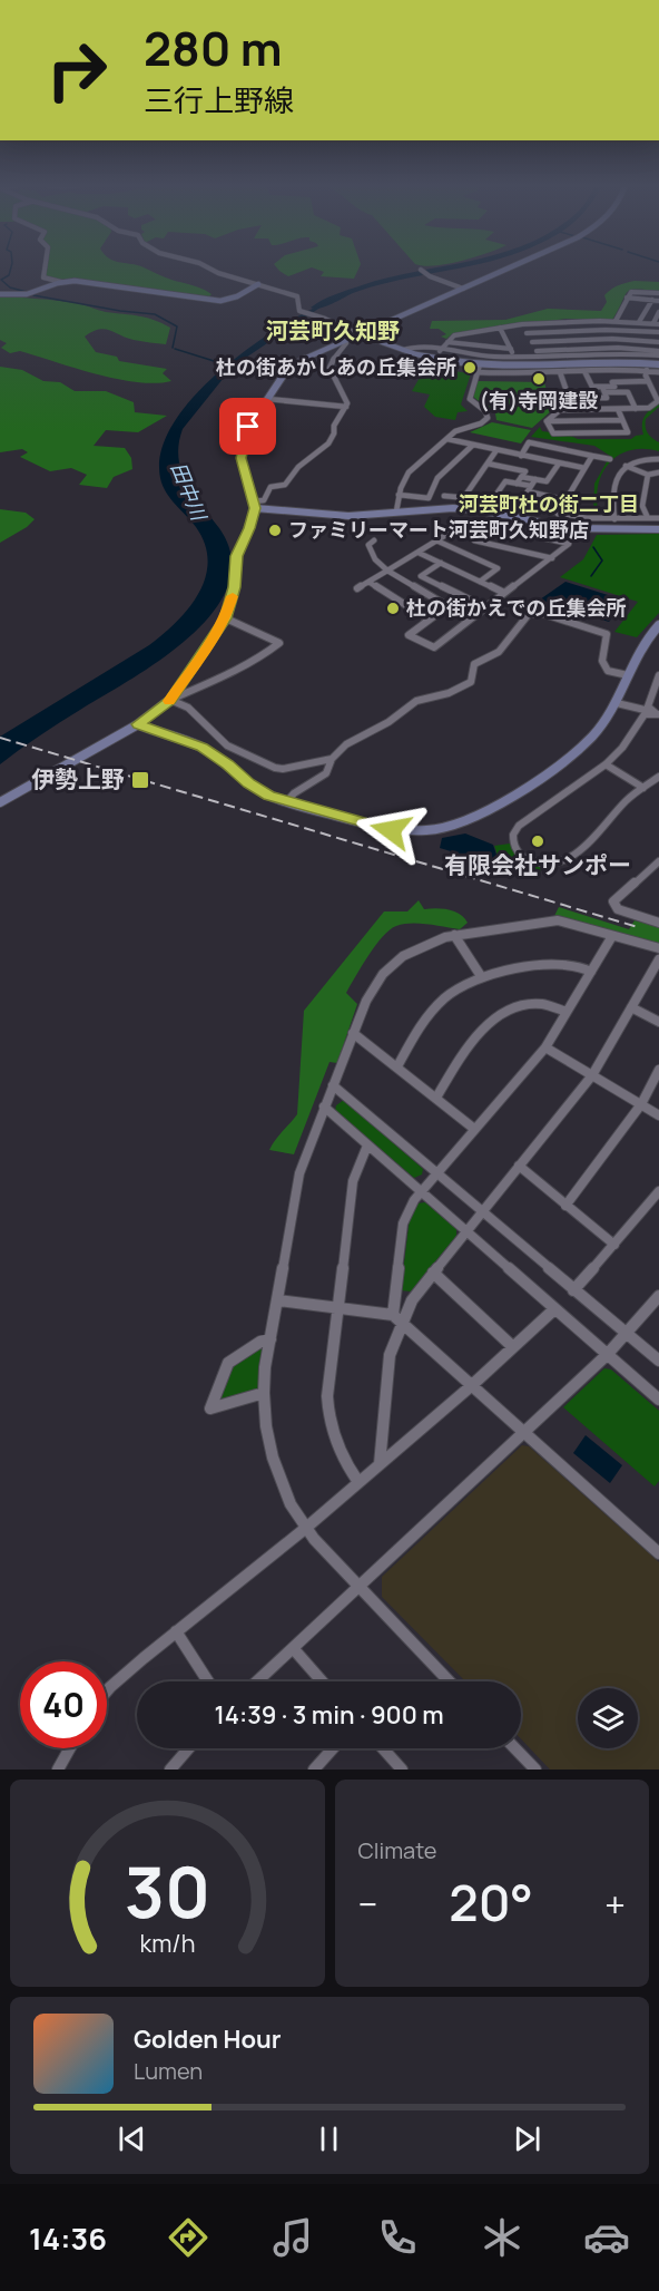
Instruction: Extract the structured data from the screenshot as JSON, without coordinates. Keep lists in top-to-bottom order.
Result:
{
  "districts": ["河芸町久知野", "河芸町杜の街二丁目"],
  "water": ["田中川"],
  "places": {
    "other": [
      "杜の街あかしあの丘集会所",
      "(有)寺岡建設",
      "ファミリーマート河芸町久知野店",
      "杜の街かえでの丘集会所",
      "有限会社サンポー"
    ],
    "transit": ["伊勢上野"]
  },
  "page": {
    "turn": ["280 m", "三行上野線"],
    "limit": "40",
    "trip": "14:39 · 3 min · 900 m",
    "tile": "Climate",
    "heat": ["−", "20°", "+"],
    "song": ["Golden Hour", "Lumen"],
    "tabs": "14:36",
    "gauge": ["30", "km/h"]
  }
}
